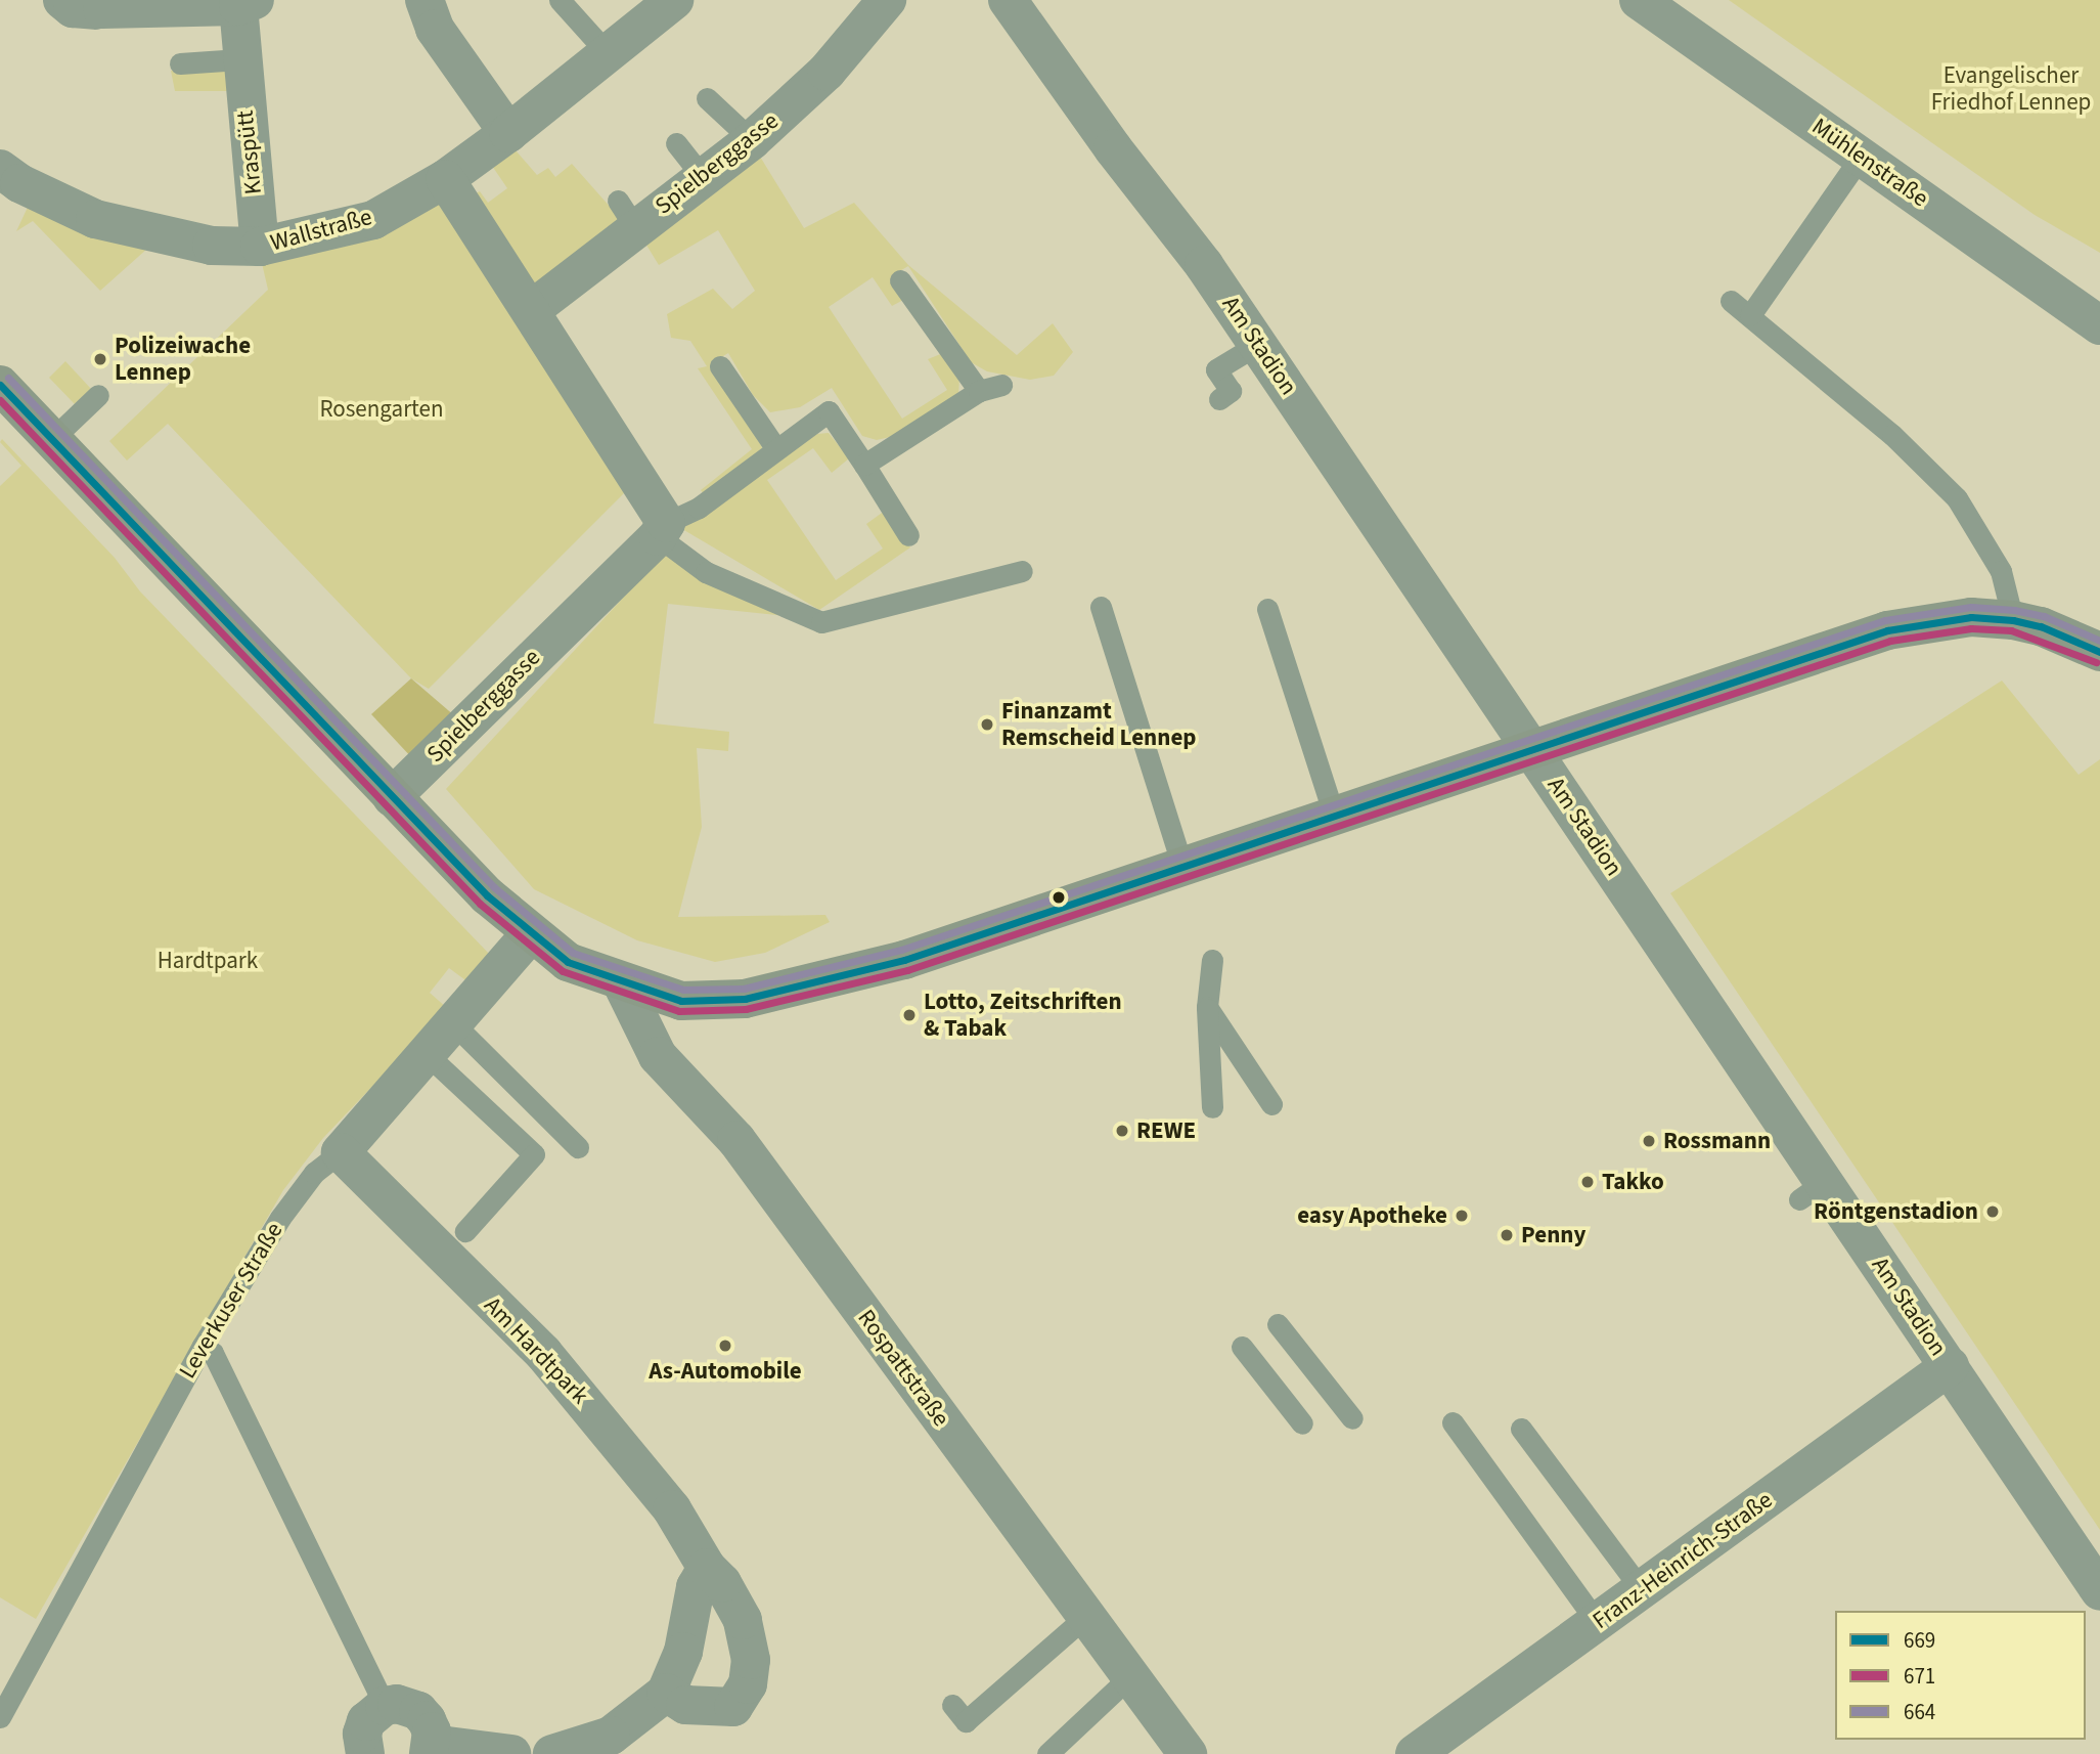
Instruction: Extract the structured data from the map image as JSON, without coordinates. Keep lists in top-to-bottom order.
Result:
{
  "streets": {
    "street": [
      "Kraspütt",
      "Mühlenstraße",
      "Spielberggasse",
      "Wallstraße",
      "Am Stadion",
      "Leverkuser Straße",
      "Am Hardtpark",
      "Rospattstraße",
      "Franz-Heinrich-Straße"
    ]
  },
  "crossings": [
    ["Kraspütt", "Wallstraße"],
    ["Am Stadion", "Franz-Heinrich-Straße"],
    ["Leverkuser Straße", "Am Hardtpark"]
  ],
  "parks": ["Evangelischer Friedhof Lennep", "Rosengarten", "Hardtpark"],
  "places": [
    "Polizeiwache Lennep",
    "Finanzamt Remscheid Lennep",
    "Lotto, Zeitschriften & Tabak",
    "REWE",
    "Rossmann",
    "Takko",
    "Röntgenstadion",
    "easy Apotheke",
    "Penny",
    "As-Automobile"
  ],
  "lines": ["transit line 664", "transit line 669", "transit line 671"],
  "legend": ["669", "671", "664"]
}
